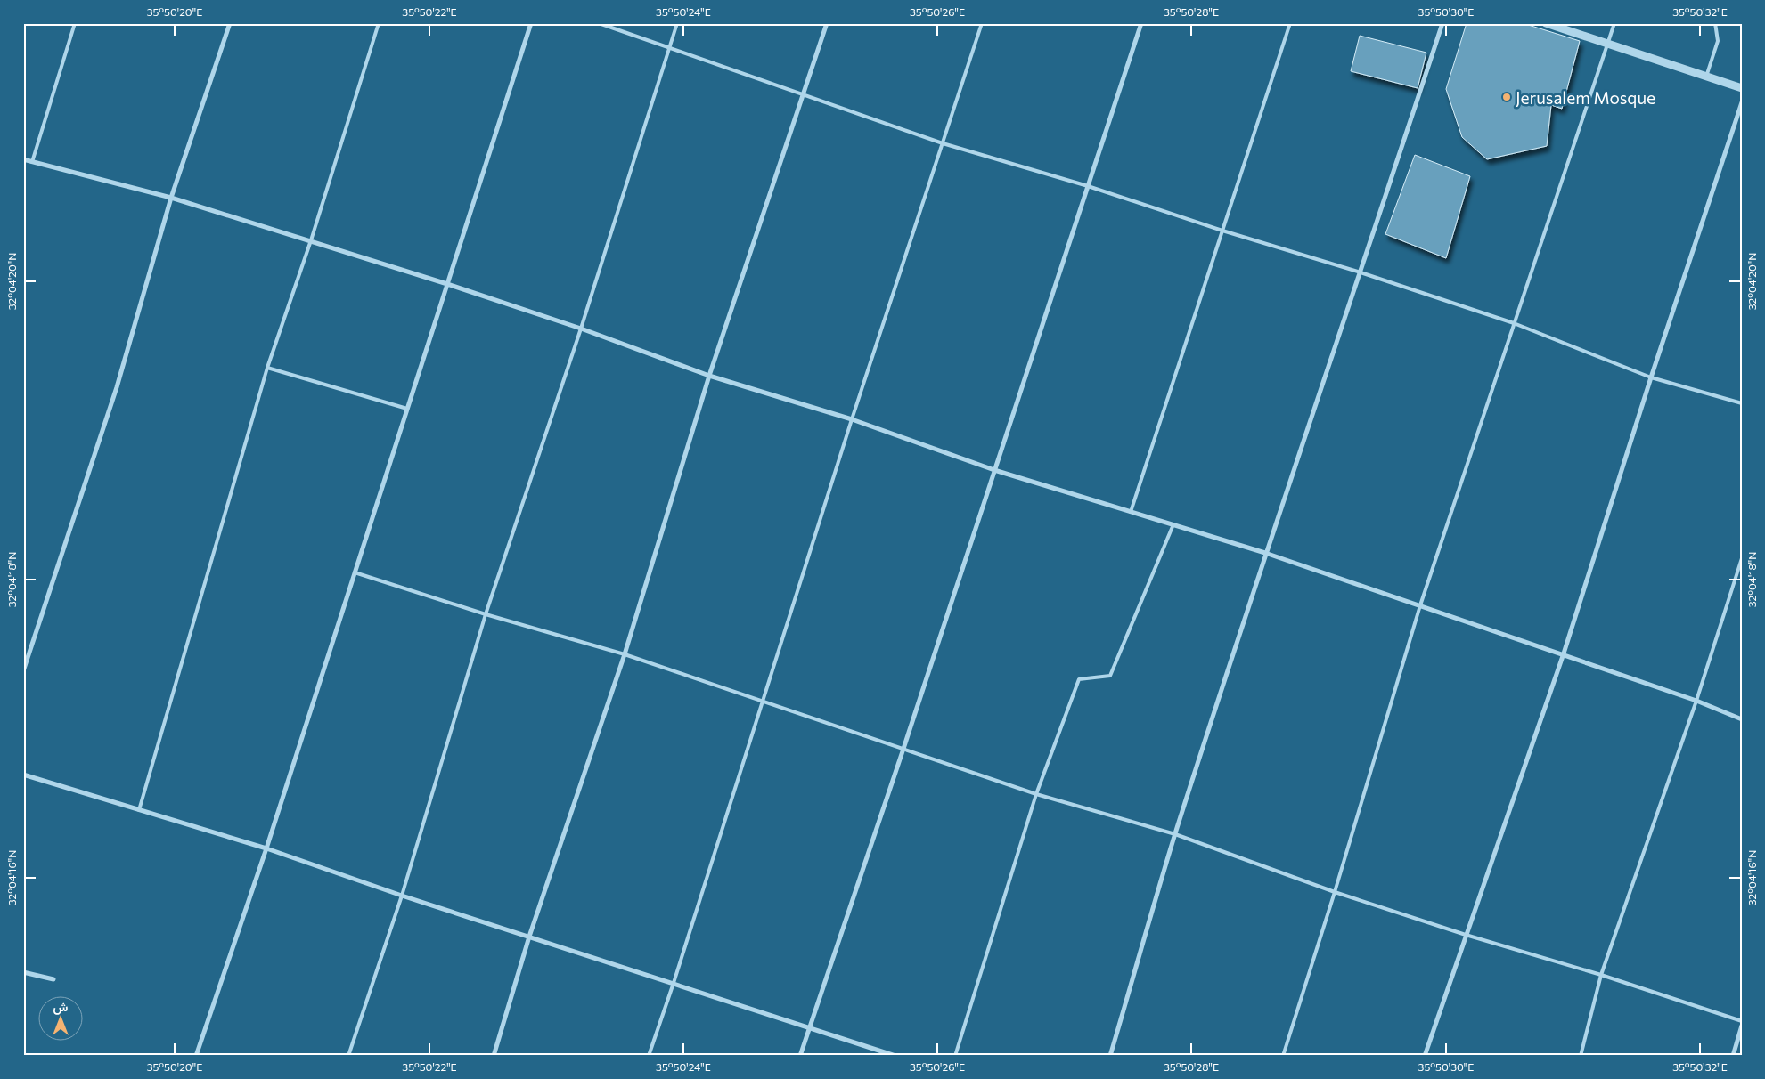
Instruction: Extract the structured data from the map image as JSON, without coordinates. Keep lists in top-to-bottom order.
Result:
{
  "places": ["Jerusalem Mosque"],
  "north": "top",
  "coordinates": [
    "35°50'20\"E",
    "35°50'22\"E",
    "35°50'24\"E",
    "35°50'26\"E",
    "35°50'28\"E",
    "35°50'30\"E",
    "35°50'32\"E",
    "32°04'20\"N",
    "32°04'18\"N",
    "32°04'16\"N"
  ]
}
